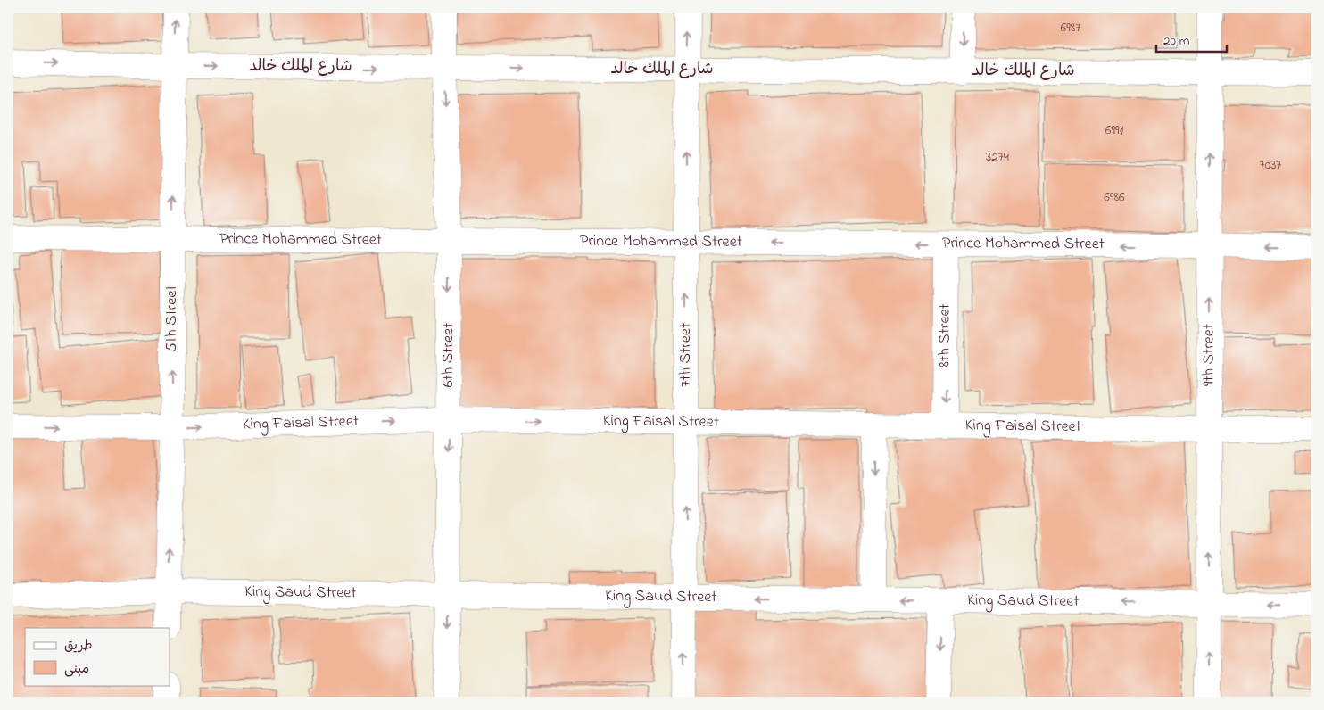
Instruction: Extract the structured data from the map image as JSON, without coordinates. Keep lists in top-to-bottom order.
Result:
{
  "streets": {
    "street": [
      "شارع الملك خالد",
      "Prince Mohammed Street",
      "5th Street",
      "8th Street",
      "6th Street",
      "7th Street",
      "9th Street",
      "King Faisal Street",
      "King Saud Street"
    ]
  },
  "crossings": [
    ["شارع الملك خالد", "5th Street"],
    ["شارع الملك خالد", "6th Street"],
    ["شارع الملك خالد", "7th Street"],
    ["شارع الملك خالد", "9th Street"],
    ["Prince Mohammed Street", "5th Street"],
    ["Prince Mohammed Street", "8th Street"],
    ["Prince Mohammed Street", "6th Street"],
    ["Prince Mohammed Street", "7th Street"],
    ["Prince Mohammed Street", "9th Street"],
    ["5th Street", "King Faisal Street"],
    ["5th Street", "King Saud Street"],
    ["8th Street", "King Faisal Street"],
    ["6th Street", "King Faisal Street"],
    ["6th Street", "King Saud Street"],
    ["7th Street", "King Faisal Street"],
    ["7th Street", "King Saud Street"],
    ["9th Street", "King Faisal Street"],
    ["9th Street", "King Saud Street"]
  ],
  "one_way": [
    "شارع الملك خالد",
    "Prince Mohammed Street",
    "5th Street",
    "8th Street",
    "6th Street",
    "7th Street",
    "9th Street",
    "King Faisal Street",
    "King Saud Street"
  ],
  "house_numbers": [
    "6987",
    "6991",
    "3274",
    "7037",
    "6986"
  ],
  "legend": ["طريق", "مبنى"],
  "scale_bar": "20 m"
}
